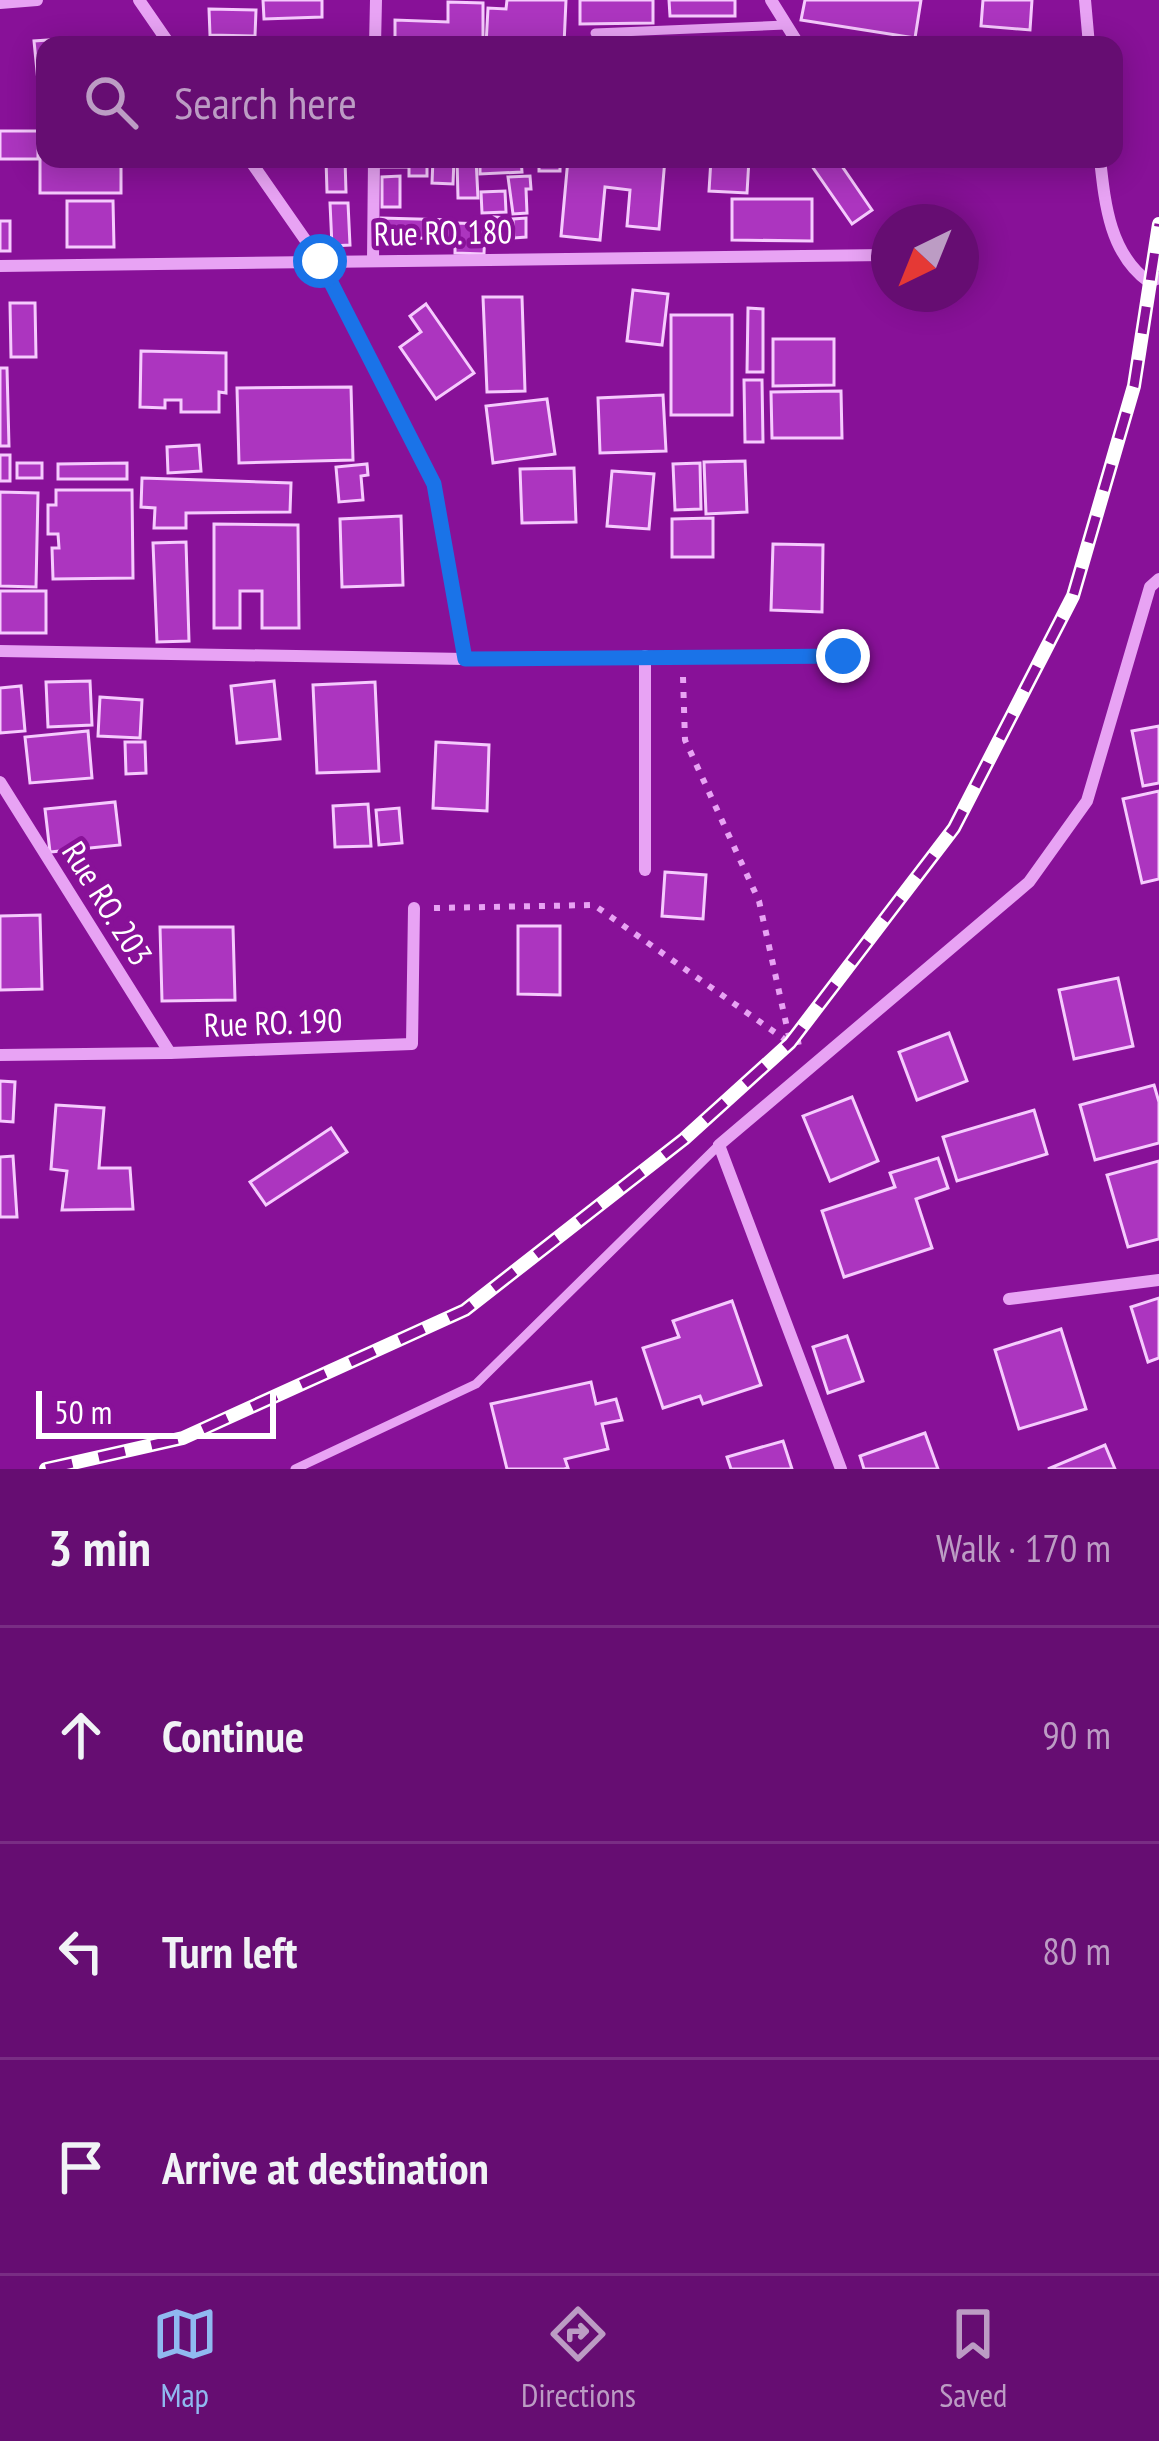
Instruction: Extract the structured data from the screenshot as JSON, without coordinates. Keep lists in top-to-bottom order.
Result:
{
  "streets": {
    "street": ["Rue RO. 180", "Rue RO. 203", "Rue RO. 190"]
  },
  "crossings": [
    ["Rue RO. 203", "Rue RO. 190"]
  ],
  "scale_bar": "50 m",
  "north": "bottom left",
  "page": {
    "search": "Search here",
    "scale": "50 m",
    "heading": ["3 min", "Walk · 170 m"],
    "list": [
      ["Continue", "90 m"],
      ["Turn left", "80 m"],
      "Arrive at destination"
    ],
    "nav": ["Map", "Directions", "Saved"]
  }
}
